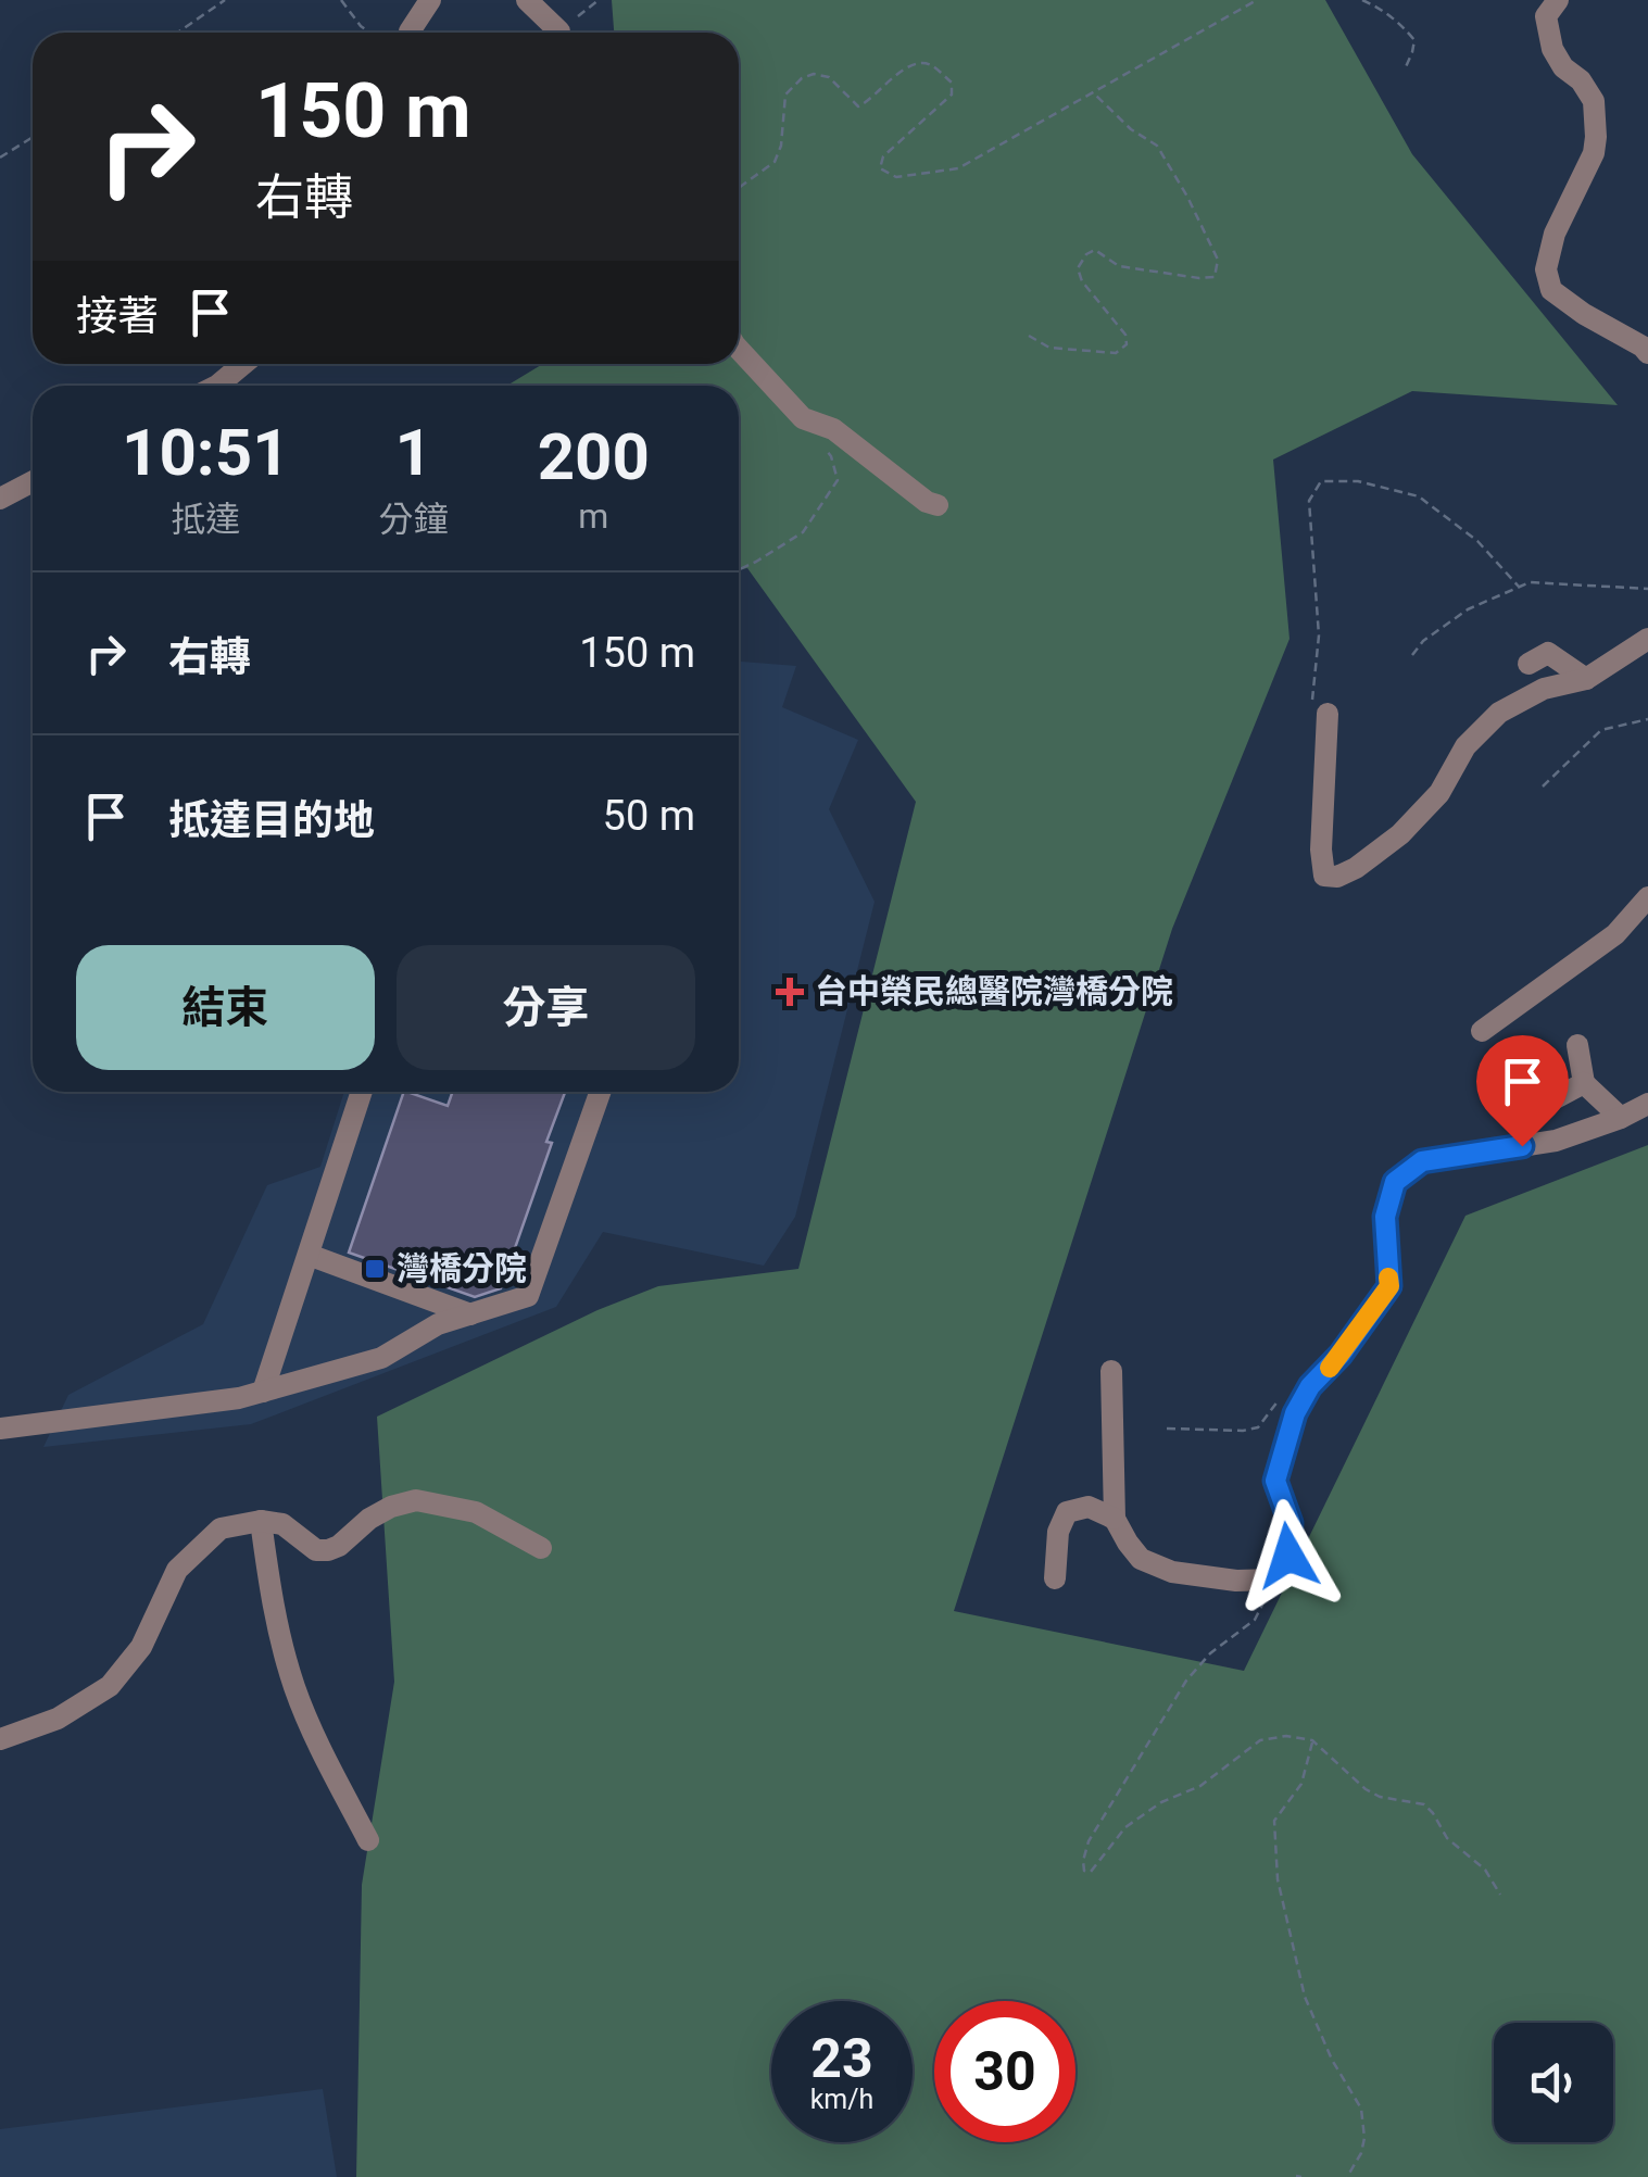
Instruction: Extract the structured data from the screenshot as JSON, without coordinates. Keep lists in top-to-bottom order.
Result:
{
  "places": {
    "health": ["台中榮民總醫院灣橋分院"],
    "transit": ["灣橋分院"]
  },
  "page": {
    "turn": ["150 m", "右轉"],
    "then": "接著",
    "eta": [
      "10:51",
      "抵達",
      "1",
      "分鐘",
      "200",
      "m"
    ],
    "list": [
      {
        "name": "右轉",
        "value": "150 m"
      },
      {
        "name": "抵達目的地",
        "value": "50 m"
      }
    ],
    "buttons": ["結束", "分享"],
    "speed": "23 km/h",
    "limit": "30"
  }
}
